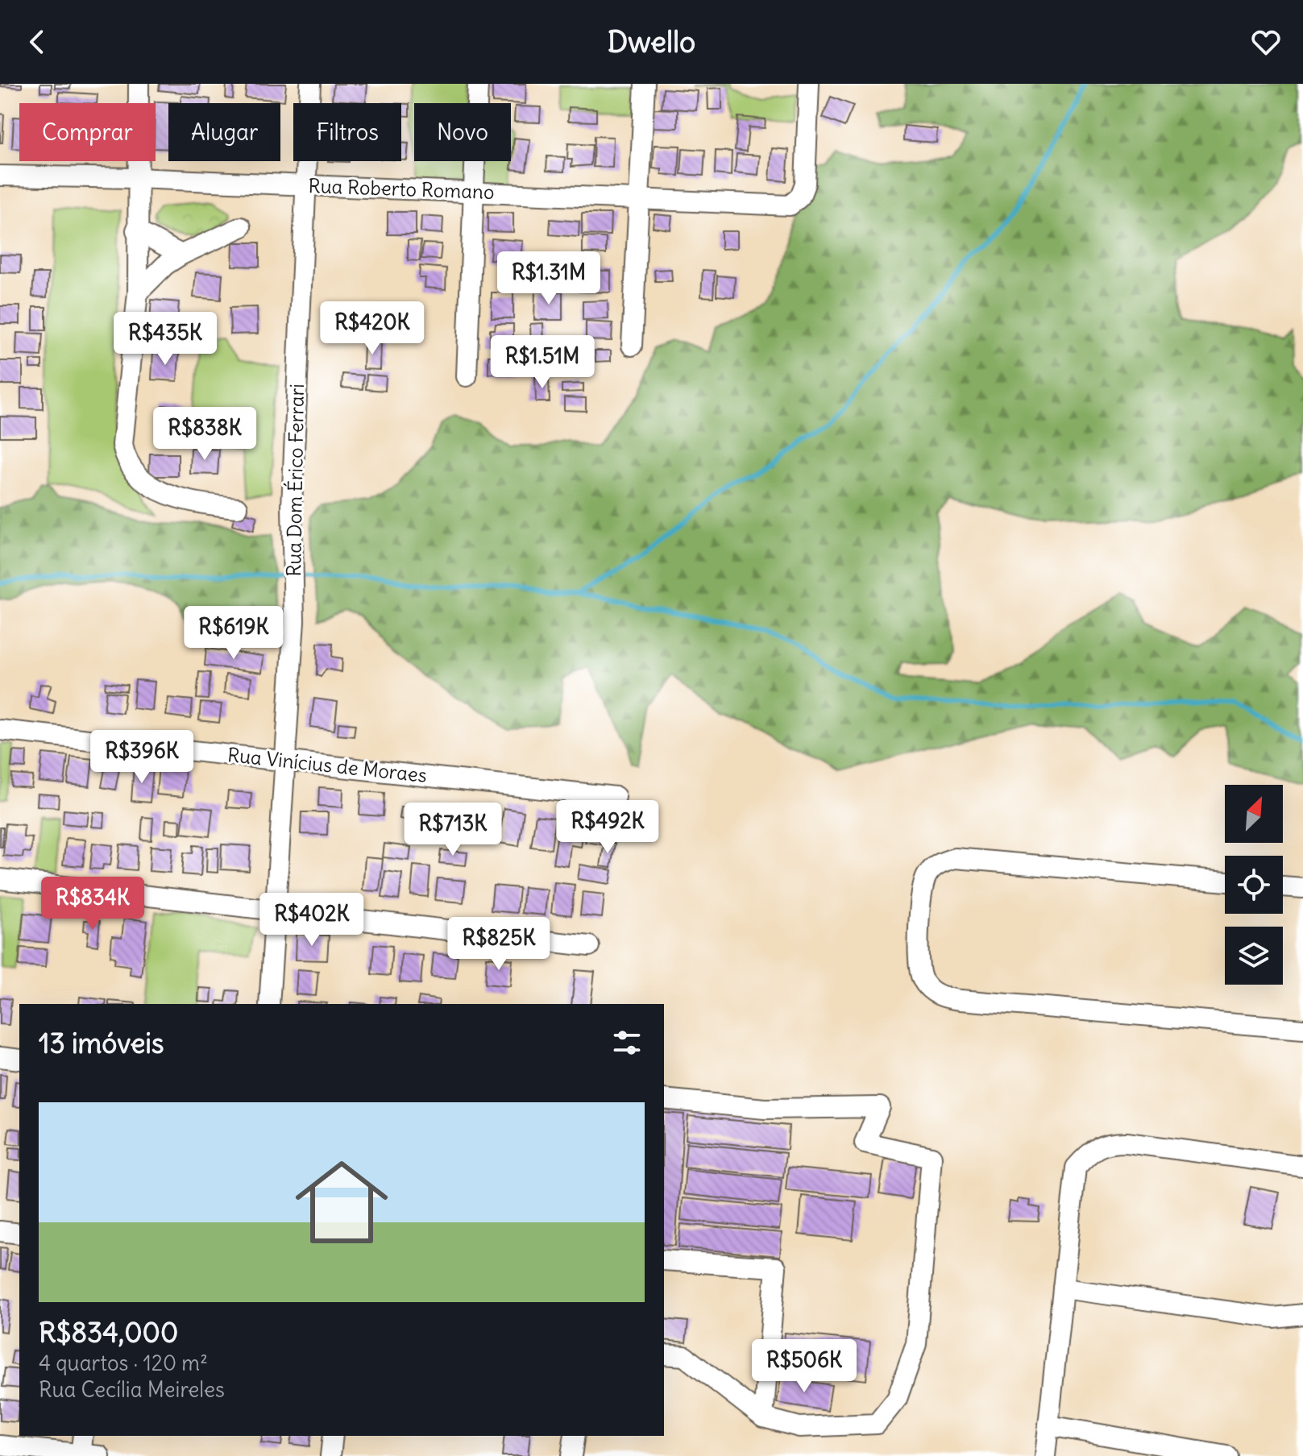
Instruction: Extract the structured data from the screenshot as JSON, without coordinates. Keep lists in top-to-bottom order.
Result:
{
  "streets": {
    "street": ["Rua Roberto Romano", "Rua Dom Érico Ferrari", "Rua Vinícius de Moraes"]
  },
  "crossings": [
    ["Rua Roberto Romano", "Rua Dom Érico Ferrari"],
    ["Rua Dom Érico Ferrari", "Rua Vinícius de Moraes"]
  ],
  "north": "top right",
  "page": {
    "header": "Dwello",
    "chip": [
      "Comprar",
      "Alugar",
      "Filtros",
      "Novo"
    ],
    "price": [
      "R$1.31M",
      "R$420K",
      "R$435K",
      "R$1.51M",
      "R$838K",
      "R$619K",
      "R$396K",
      "R$492K",
      "R$713K",
      "R$834K",
      "R$402K",
      "R$825K",
      "R$506K"
    ],
    "heading": "13 imóveis",
    "list": [
      {
        "name": "R$834,000",
        "note": "4 quartos · 120 m² · Rua Cecília Meireles"
      }
    ]
  }
}
